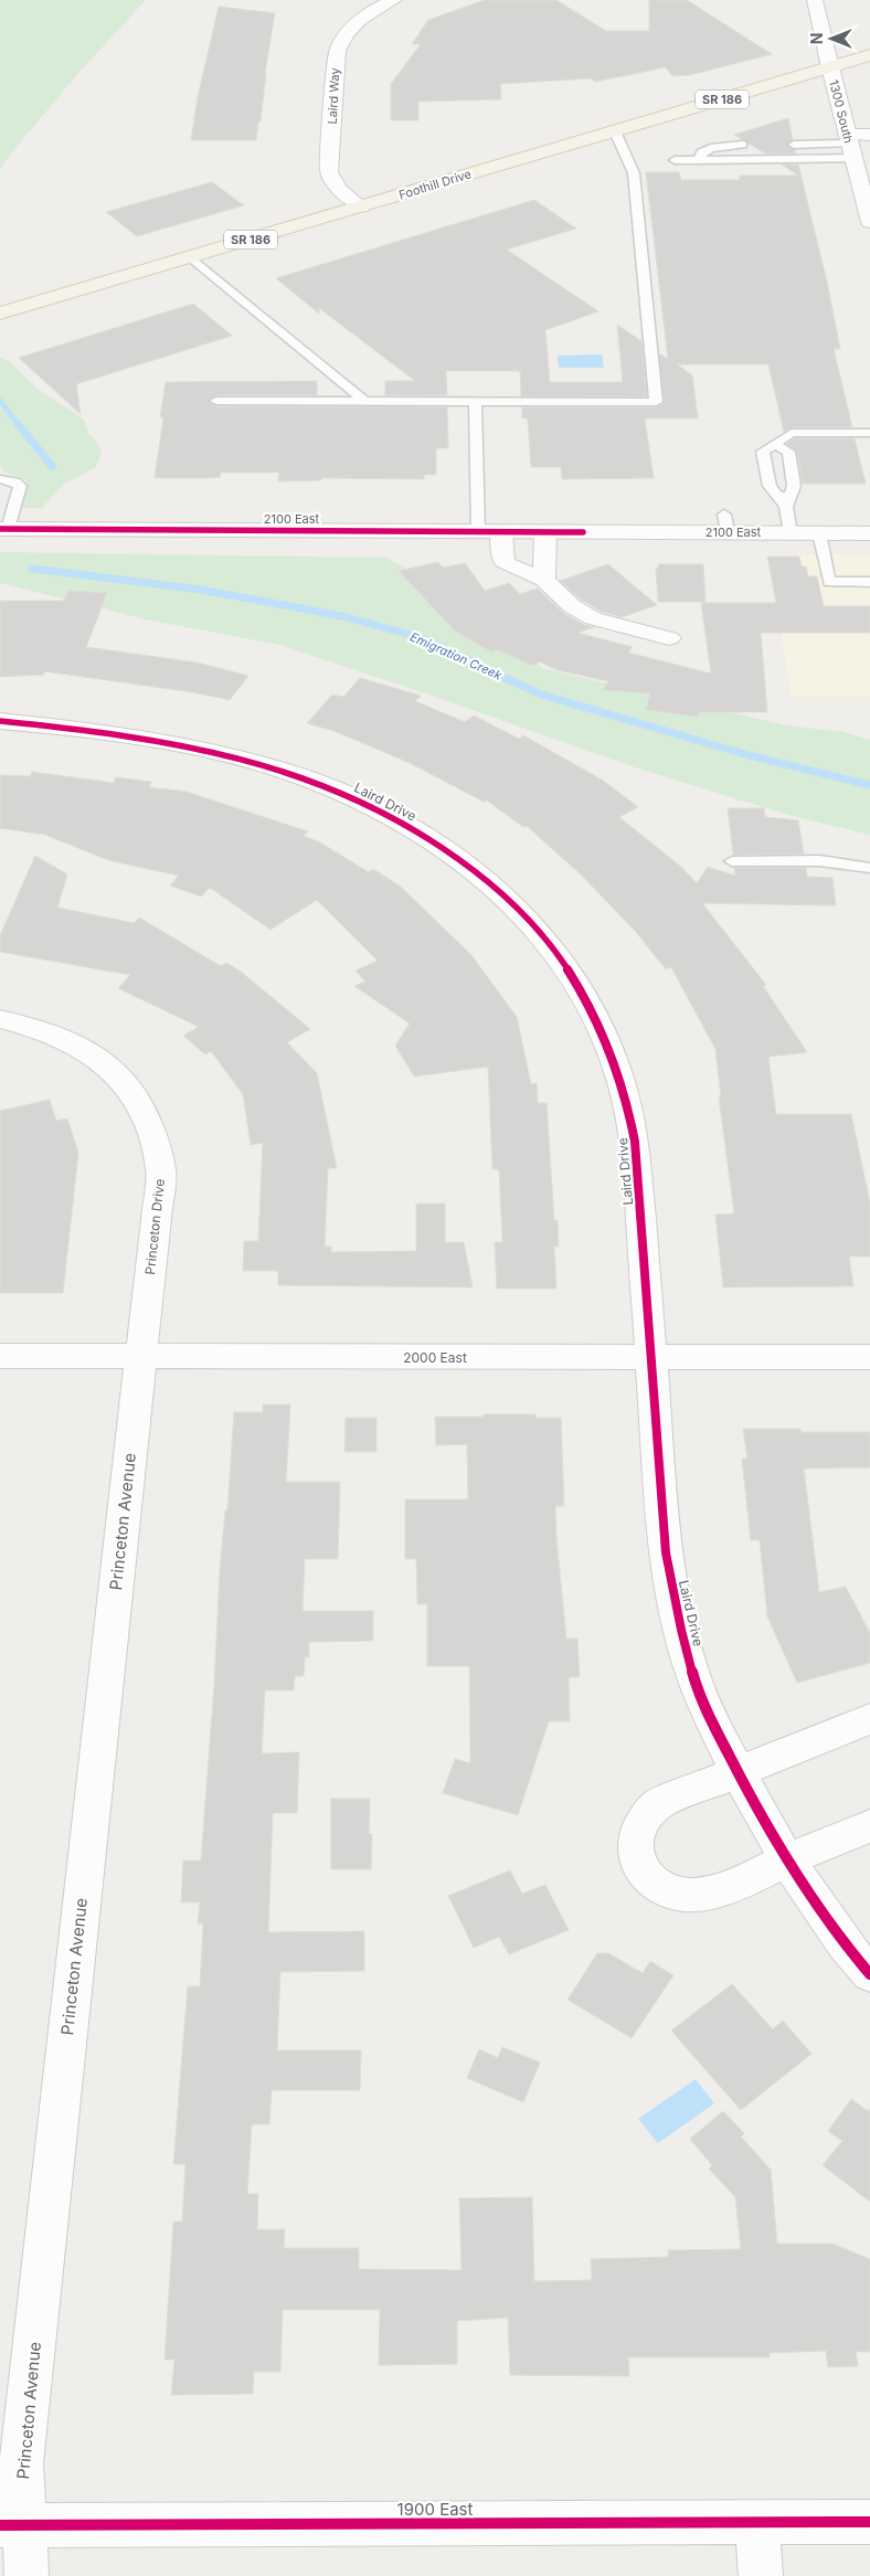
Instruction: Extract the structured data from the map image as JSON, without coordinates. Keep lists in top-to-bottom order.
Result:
{
  "streets": {
    "main road": ["SR 186", "Foothill Drive"],
    "street": [
      "Laird Way",
      "1300 South",
      "2100 East",
      "Laird Drive",
      "Princeton Drive",
      "2000 East",
      "Princeton Avenue",
      "1900 East"
    ]
  },
  "crossings": [
    ["Laird Way", "Foothill Drive"],
    ["1300 South", "Foothill Drive"],
    ["Laird Drive", "2000 East"],
    ["Princeton Drive", "2000 East"],
    ["Princeton Drive", "Princeton Avenue"],
    ["2000 East", "Princeton Avenue"],
    ["Princeton Avenue", "1900 East"]
  ],
  "water": ["Emigration Creek"],
  "north": "left"
}
